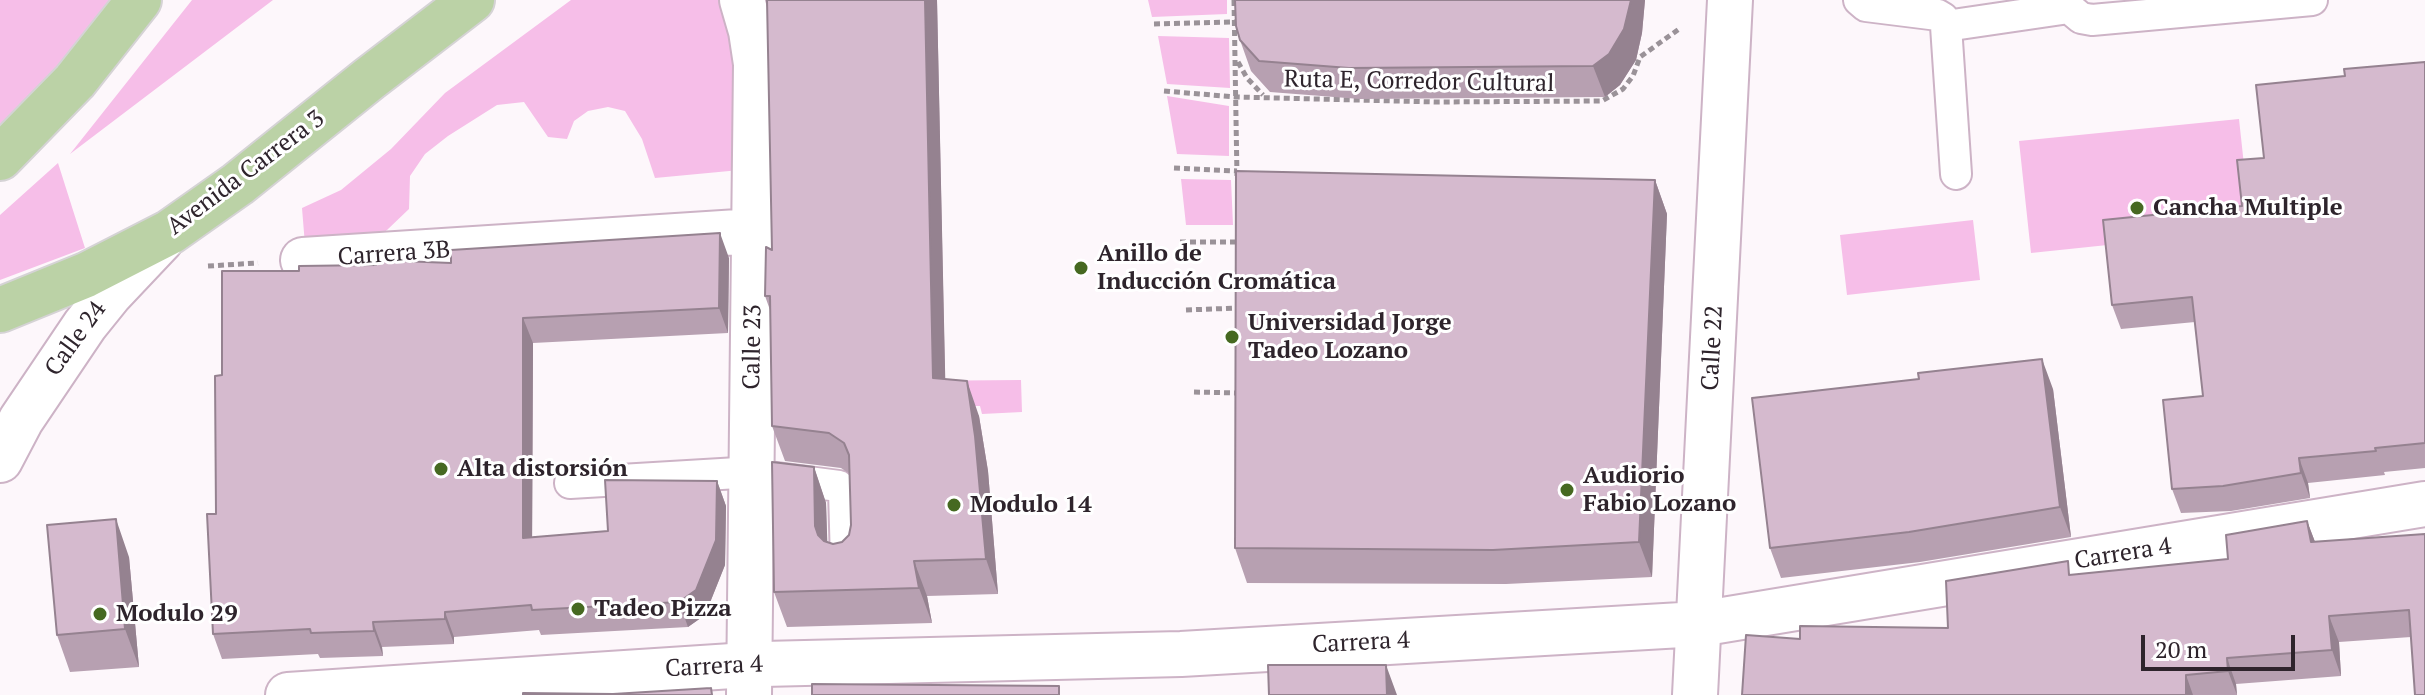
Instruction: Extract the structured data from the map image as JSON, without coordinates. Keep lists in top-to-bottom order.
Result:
{
  "streets": {
    "main road": ["Avenida Carrera 3"],
    "street": [
      "Carrera 3B",
      "Calle 24",
      "Calle 23",
      "Calle 22",
      "Carrera 4"
    ],
    "path": ["Ruta E, Corredor Cultural"]
  },
  "crossings": [
    ["Avenida Carrera 3", "Calle 24"],
    ["Carrera 3B", "Calle 24"],
    ["Carrera 3B", "Calle 23"],
    ["Calle 23", "Carrera 4"],
    ["Calle 22", "Carrera 4"]
  ],
  "places": [
    "Cancha Multiple",
    "Anillo de Inducción Cromática",
    "Universidad Jorge Tadeo Lozano",
    "Alta distorsión",
    "Audiorio Fabio Lozano",
    "Modulo 14",
    "Tadeo Pizza",
    "Modulo 29"
  ],
  "scale_bar": "20 m"
}
